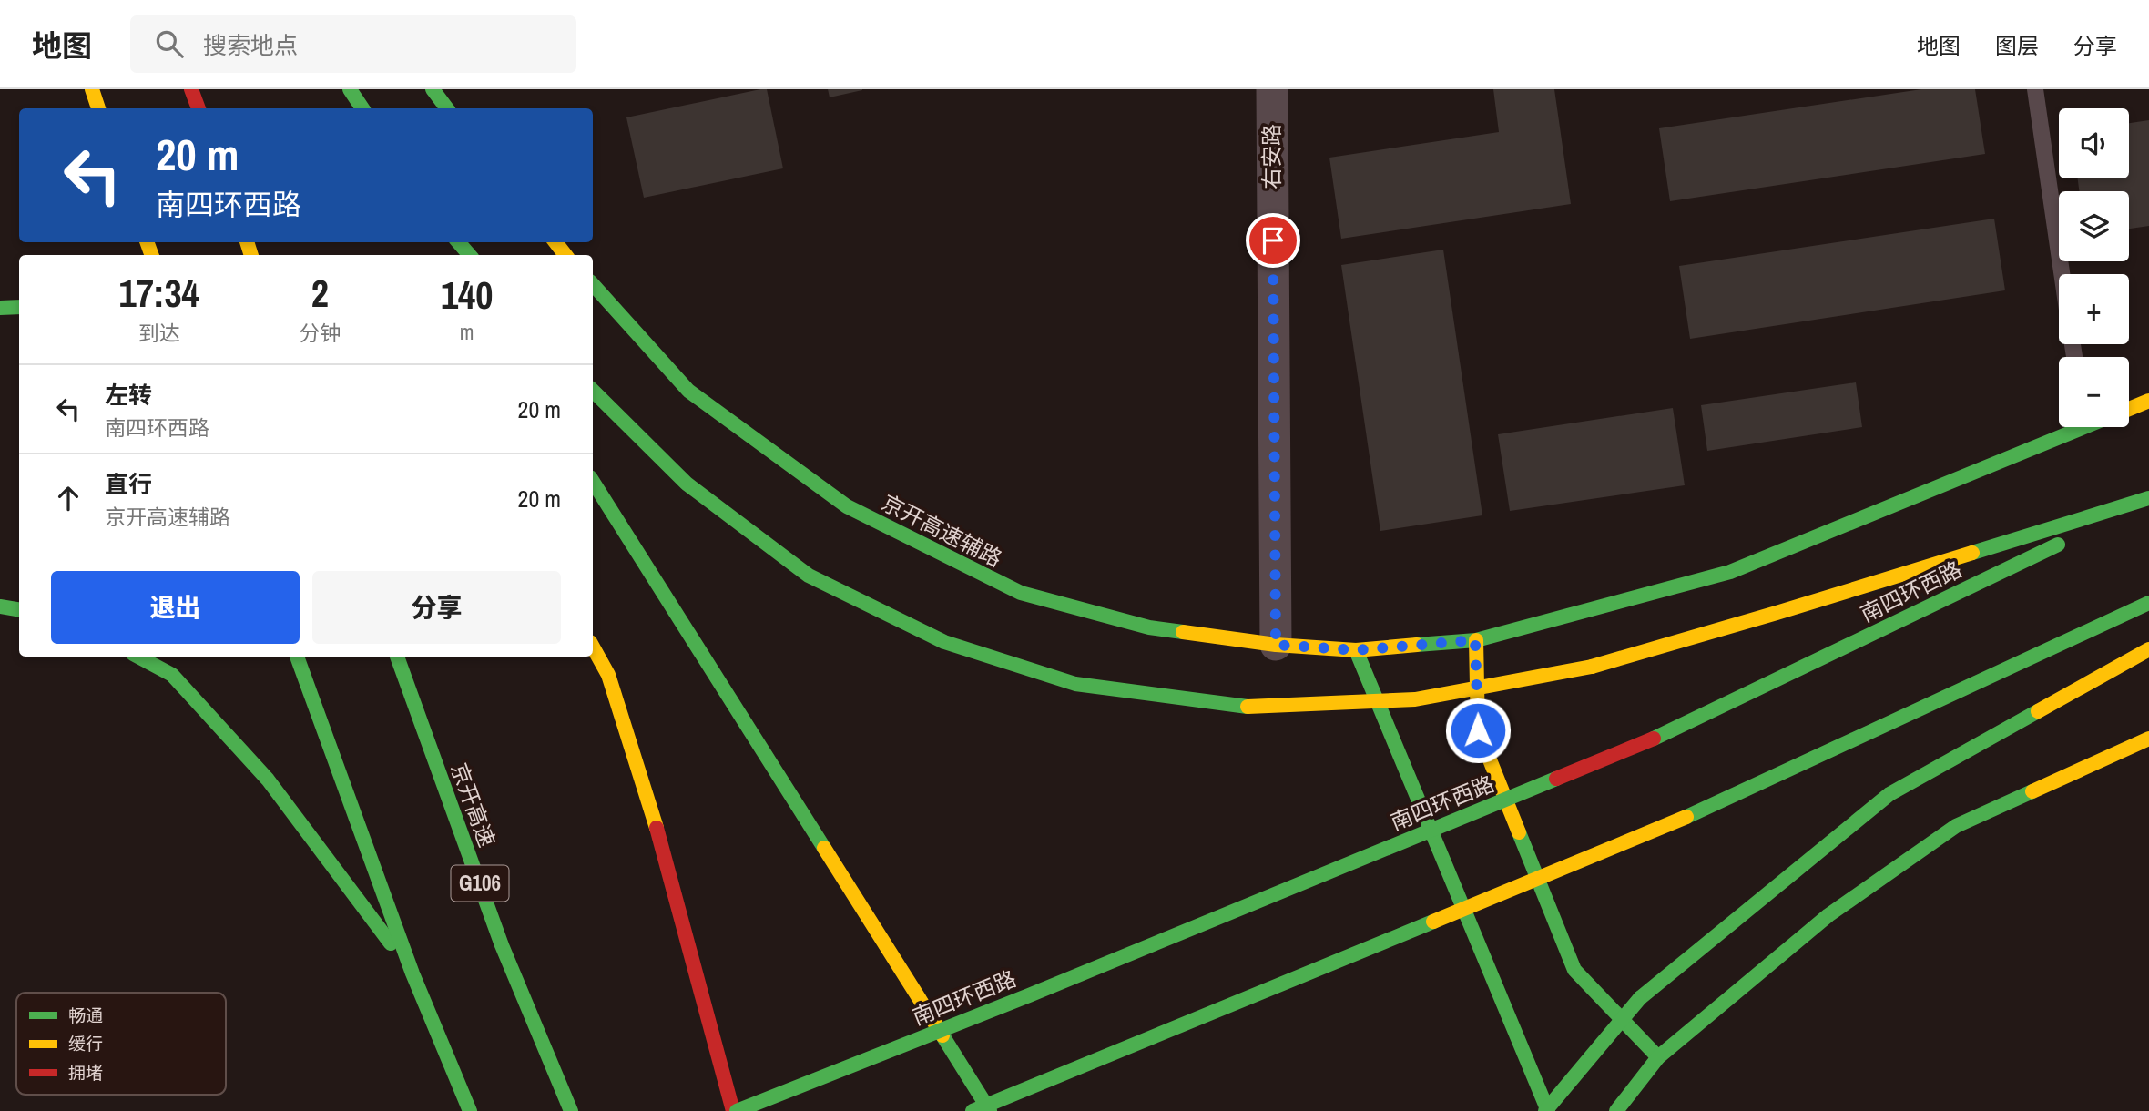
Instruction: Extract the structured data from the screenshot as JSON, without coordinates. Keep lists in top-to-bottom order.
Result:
{
  "streets": {
    "main road": [
      "京开高速辅路",
      "南四环西路",
      "京开高速",
      "G106"
    ],
    "street": ["右安路"]
  },
  "crossings": [
    ["右安路", "京开高速辅路"]
  ],
  "legend": ["畅通", "缓行", "拥堵"],
  "page": {
    "header": "地图",
    "search": "搜索地点",
    "nav": ["地图", "图层", "分享"],
    "map_buttons": ["+", "−"],
    "turn": ["20 m", "南四环西路"],
    "eta": [
      "17:34",
      "到达",
      "2",
      "分钟",
      "140",
      "m"
    ],
    "list": [
      {
        "name": "左转",
        "note": "南四环西路",
        "value": "20 m"
      },
      {
        "name": "直行",
        "note": "京开高速辅路",
        "value": "20 m"
      }
    ],
    "buttons": ["退出", "分享"]
  }
}
